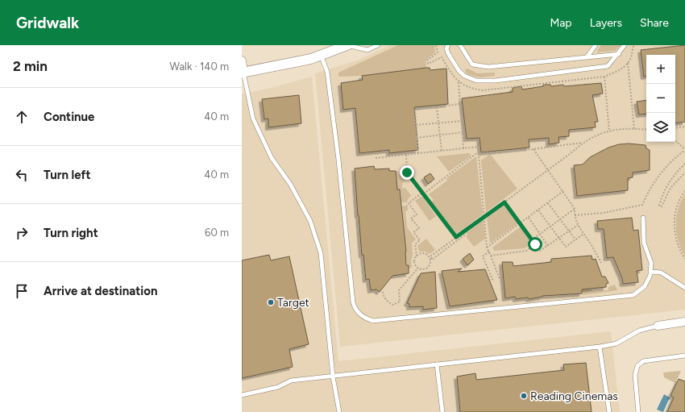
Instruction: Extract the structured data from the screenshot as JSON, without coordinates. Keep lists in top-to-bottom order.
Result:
{
  "places": ["Target", "Reading Cinemas"],
  "page": {
    "header": "Gridwalk",
    "nav": ["Map", "Layers", "Share"],
    "heading": ["2 min", "Walk · 140 m"],
    "map_buttons": ["+", "−"],
    "list": [
      ["Continue", "40 m"],
      ["Turn left", "40 m"],
      ["Turn right", "60 m"],
      "Arrive at destination"
    ]
  }
}
